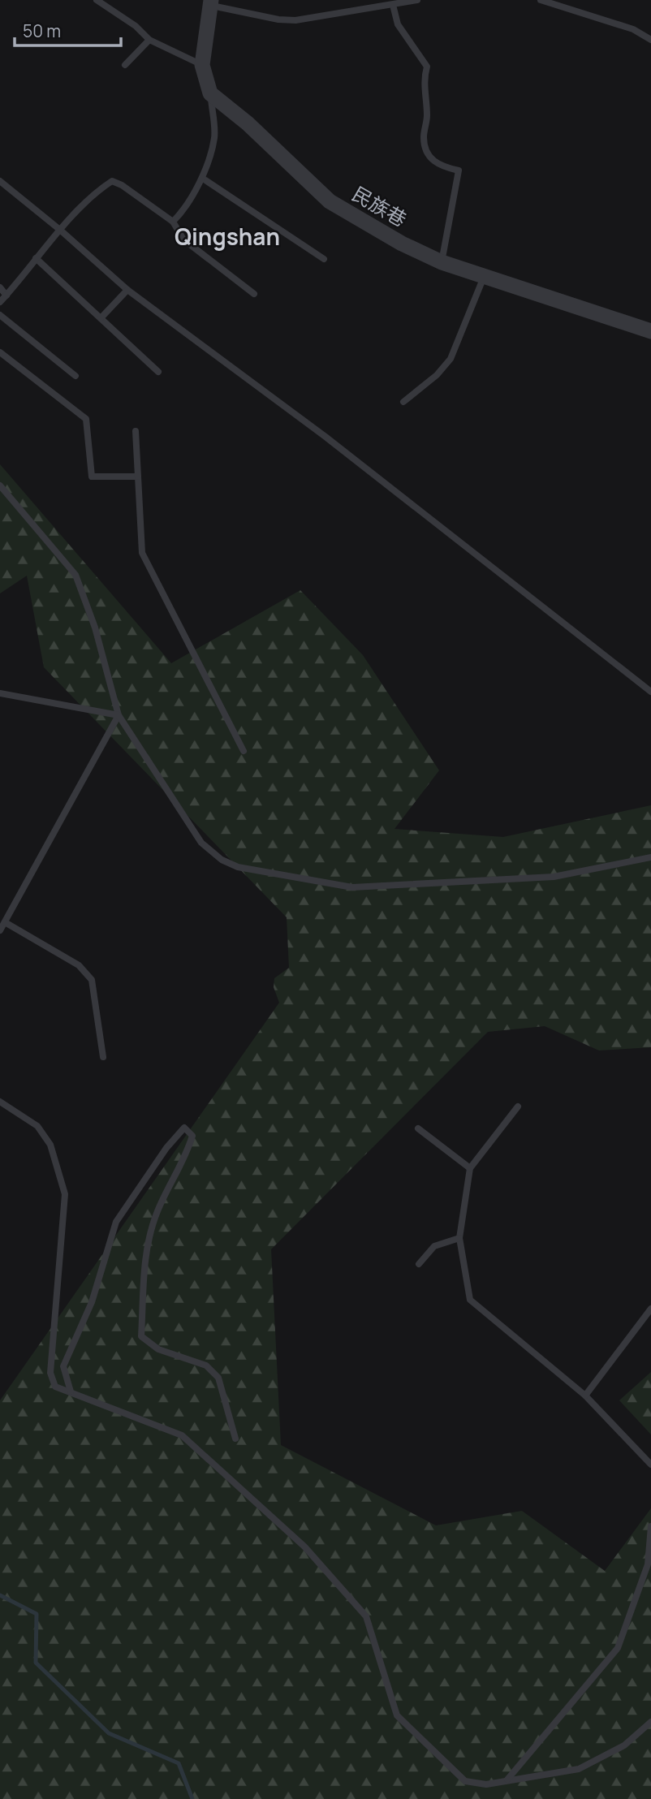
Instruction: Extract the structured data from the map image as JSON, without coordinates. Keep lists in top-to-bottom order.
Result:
{
  "streets": {
    "street": ["民族巷"]
  },
  "districts": ["Qingshan"],
  "scale_bar": "50 m"
}
